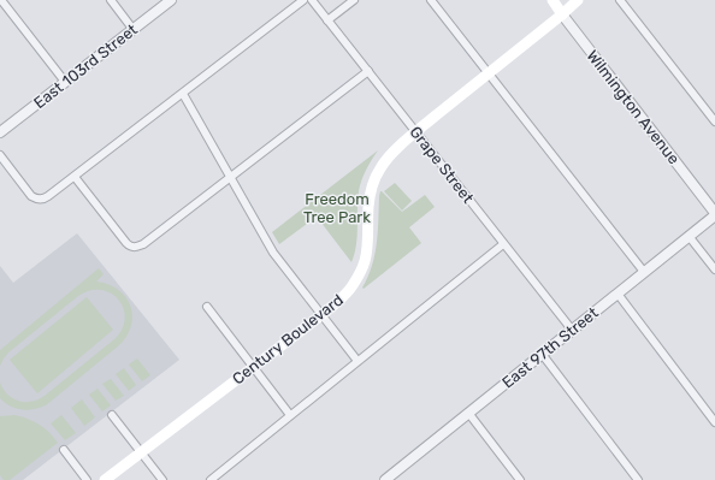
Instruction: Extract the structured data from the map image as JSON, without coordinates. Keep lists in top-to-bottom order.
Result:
{
  "streets": {
    "main road": ["Wilmington Avenue", "Century Boulevard"],
    "street": ["East 103rd Street", "Grape Street", "East 97th Street"]
  },
  "crossings": [
    ["Wilmington Avenue", "Century Boulevard"],
    ["Wilmington Avenue", "East 97th Street"],
    ["Grape Street", "Century Boulevard"],
    ["Grape Street", "East 97th Street"]
  ],
  "parks": ["Freedom Tree Park"]
}
